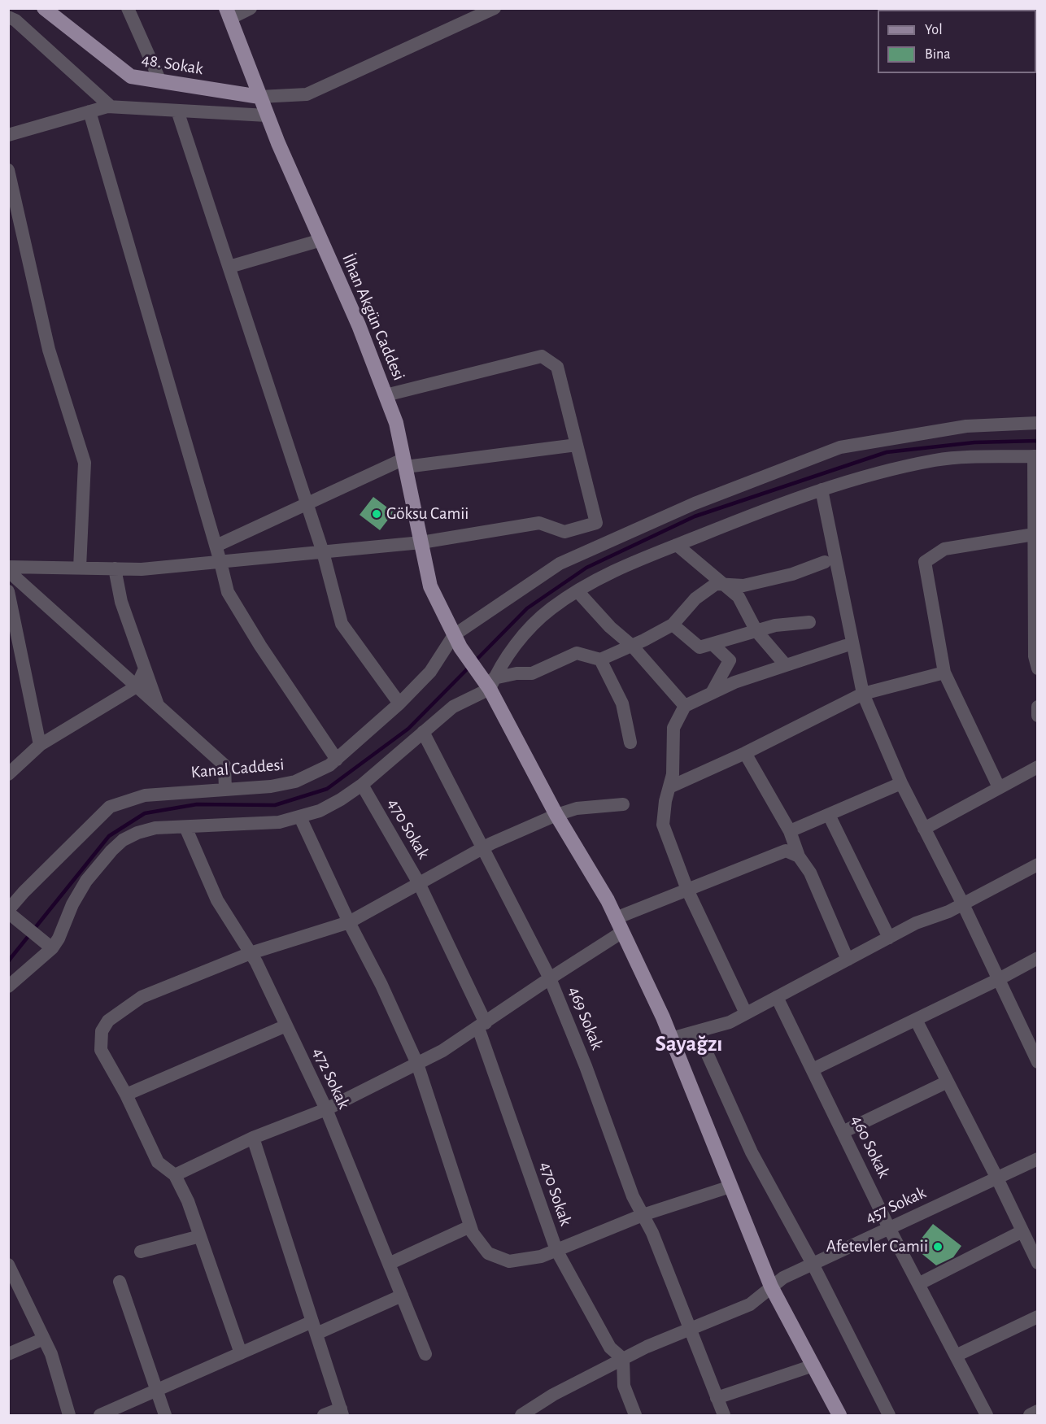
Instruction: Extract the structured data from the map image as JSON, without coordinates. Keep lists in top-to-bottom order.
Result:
{
  "streets": {
    "main road": ["48. Sokak", "İlhan Akgün Caddesi"],
    "street": [
      "Kanal Caddesi",
      "470 Sokak",
      "469 Sokak",
      "472 Sokak",
      "460 Sokak",
      "457 Sokak"
    ]
  },
  "crossings": [
    ["48. Sokak", "İlhan Akgün Caddesi"],
    ["İlhan Akgün Caddesi", "Kanal Caddesi"],
    ["İlhan Akgün Caddesi", "457 Sokak"],
    ["470 Sokak", "457 Sokak"],
    ["469 Sokak", "457 Sokak"],
    ["460 Sokak", "457 Sokak"]
  ],
  "districts": ["Sayağzı"],
  "places": ["Göksu Camii", "Afetevler Camii"],
  "legend": ["Yol", "Bina"]
}
